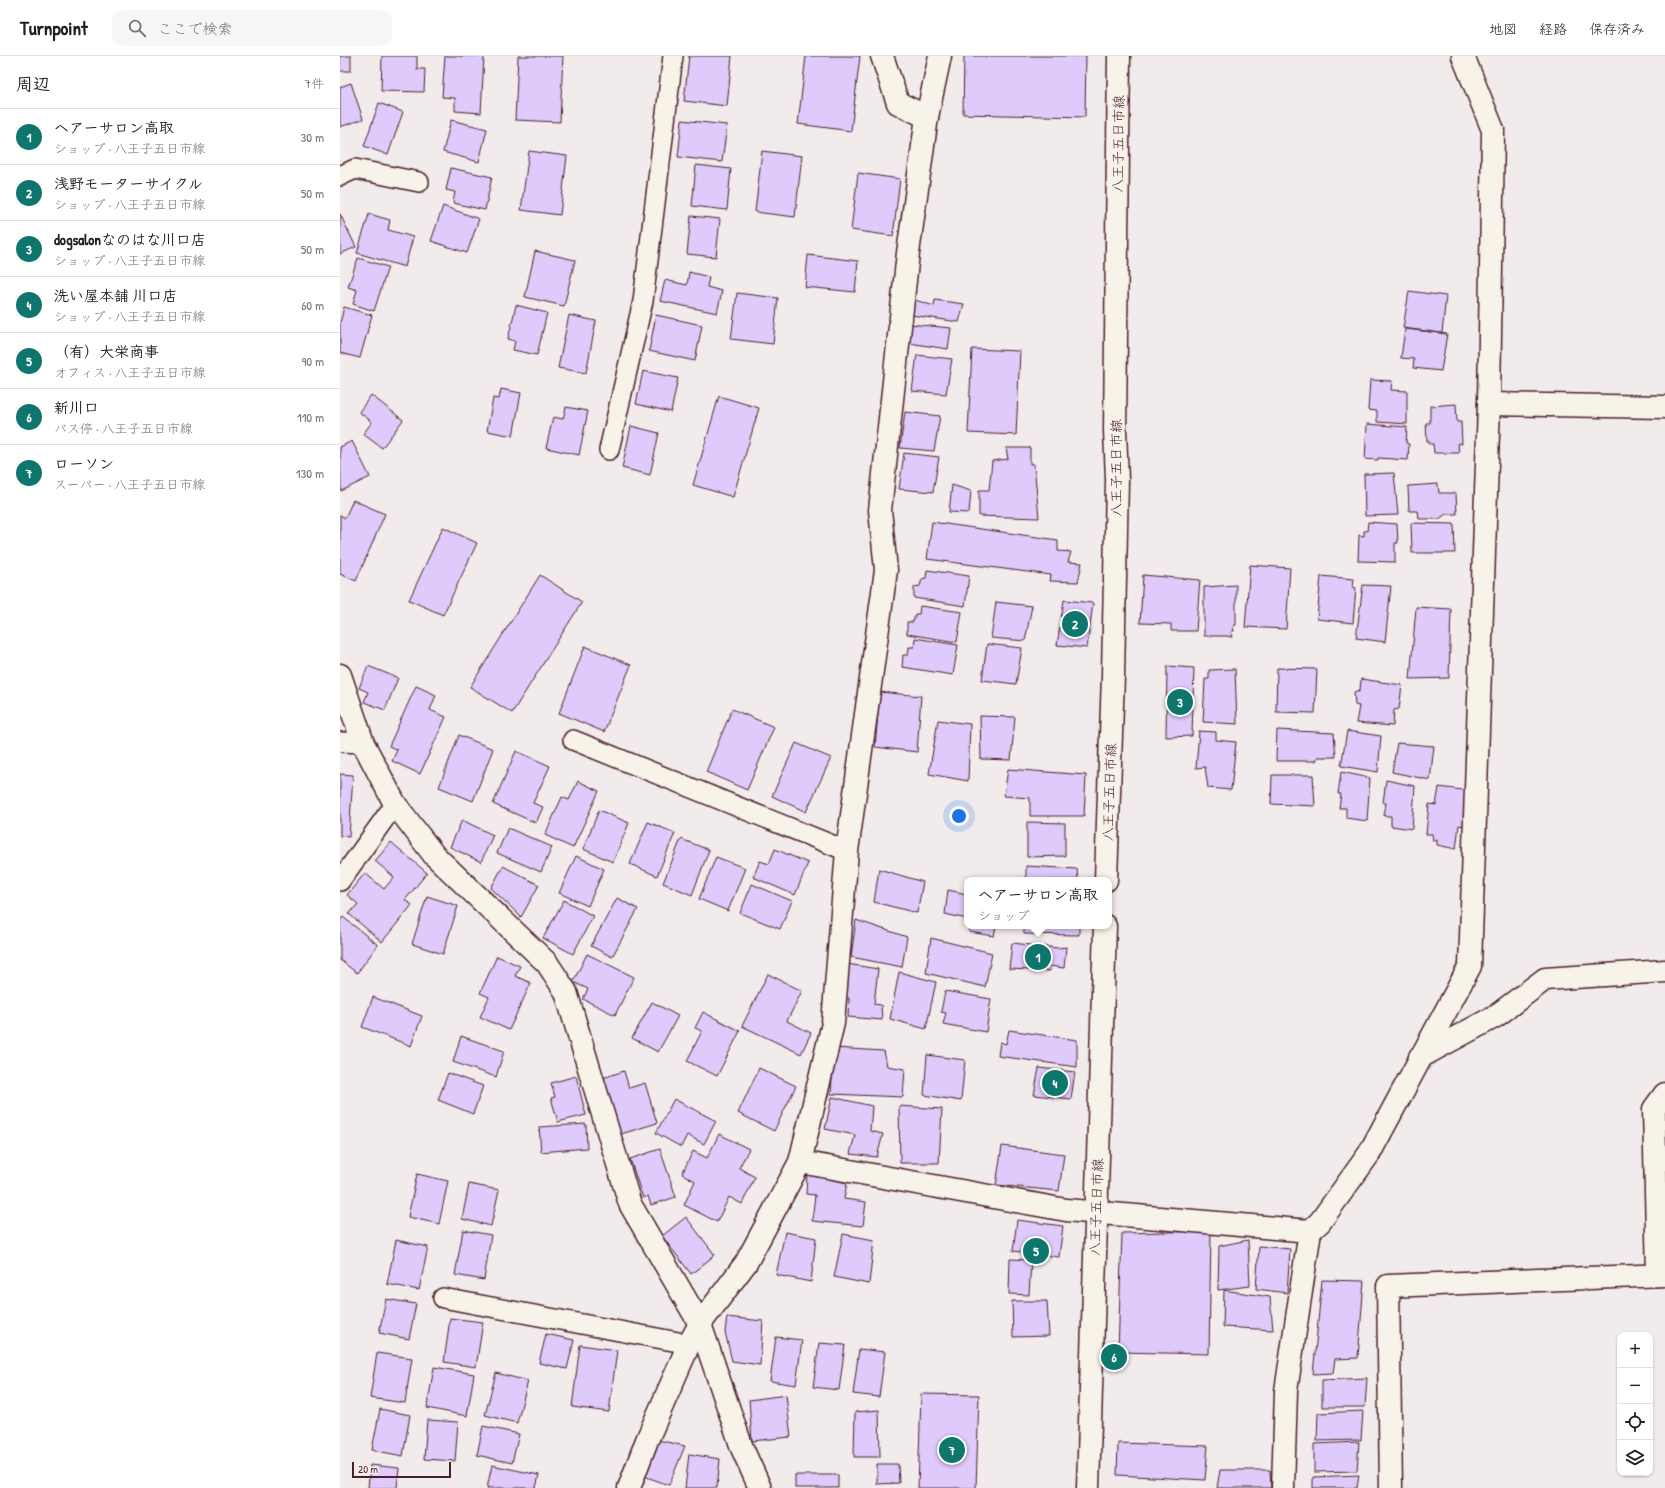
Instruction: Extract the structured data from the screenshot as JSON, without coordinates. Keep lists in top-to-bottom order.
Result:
{
  "streets": {
    "street": ["八王子五日市線"]
  },
  "scale_bar": "20 m",
  "page": {
    "header": "Turnpoint",
    "search": "ここで検索",
    "nav": ["地図", "経路", "保存済み"],
    "heading": ["周辺", "7件"],
    "list": [
      {
        "mark": "1",
        "name": "ヘアーサロン高取",
        "note": "ショップ · 八王子五日市線",
        "value": "30 m"
      },
      {
        "mark": "2",
        "name": "浅野モーターサイクル",
        "note": "ショップ · 八王子五日市線",
        "value": "50 m"
      },
      {
        "mark": "3",
        "name": "dogsalonなのはな川口店",
        "note": "ショップ · 八王子五日市線",
        "value": "50 m"
      },
      {
        "mark": "4",
        "name": "洗い屋本舗 川口店",
        "note": "ショップ · 八王子五日市線",
        "value": "60 m"
      },
      {
        "mark": "5",
        "name": "（有）大栄商事",
        "note": "オフィス · 八王子五日市線",
        "value": "90 m"
      },
      {
        "mark": "6",
        "name": "新川口",
        "note": "バス停 · 八王子五日市線",
        "value": "110 m"
      },
      {
        "mark": "7",
        "name": "ローソン",
        "note": "スーパー · 八王子五日市線",
        "value": "130 m"
      }
    ],
    "pins": [
      "2",
      "3",
      "1",
      "4",
      "5",
      "6",
      "7"
    ],
    "popup": ["ヘアーサロン高取", "ショップ"],
    "map_buttons": ["+", "−"],
    "scale": "20 m"
  }
}
